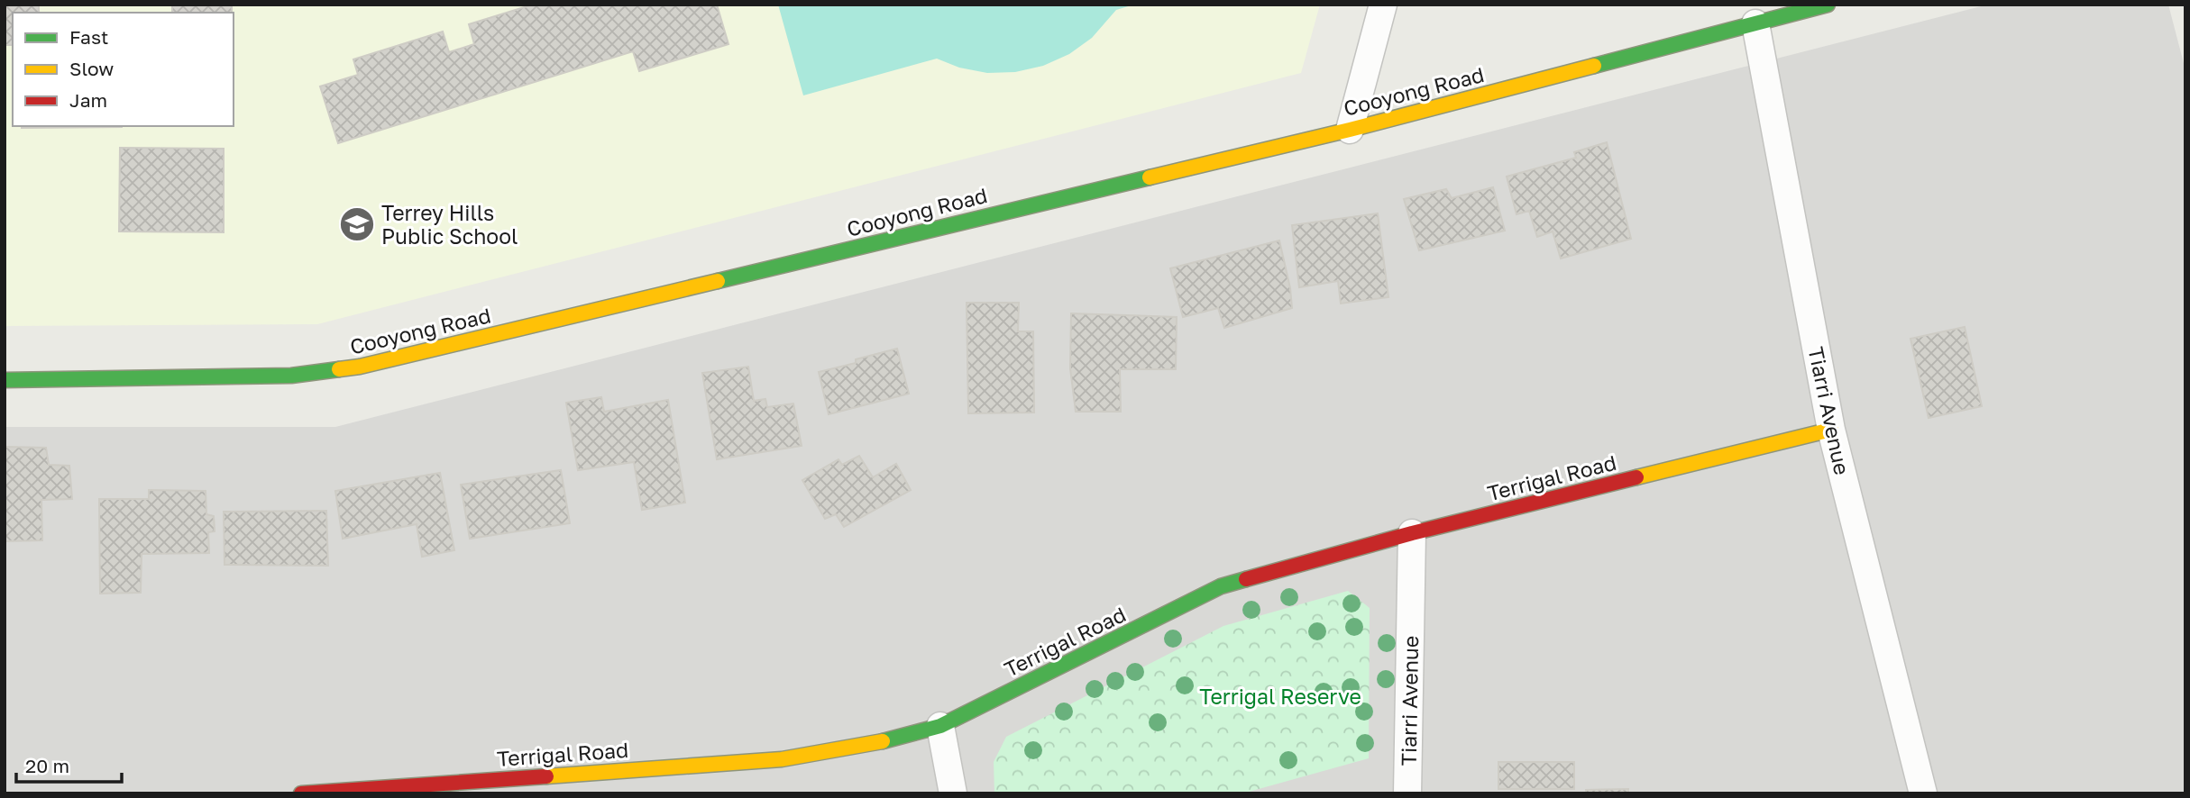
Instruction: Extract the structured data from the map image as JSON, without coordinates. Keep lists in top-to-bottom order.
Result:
{
  "streets": {
    "street": ["Cooyong Road", "Tiarri Avenue", "Terrigal Road"]
  },
  "crossings": [
    ["Cooyong Road", "Tiarri Avenue"],
    ["Tiarri Avenue", "Terrigal Road"]
  ],
  "parks": ["Terrigal Reserve"],
  "places": {
    "school or university": ["Terrey Hills Public School"]
  },
  "legend": ["Fast", "Slow", "Jam"],
  "scale_bar": "20 m"
}
